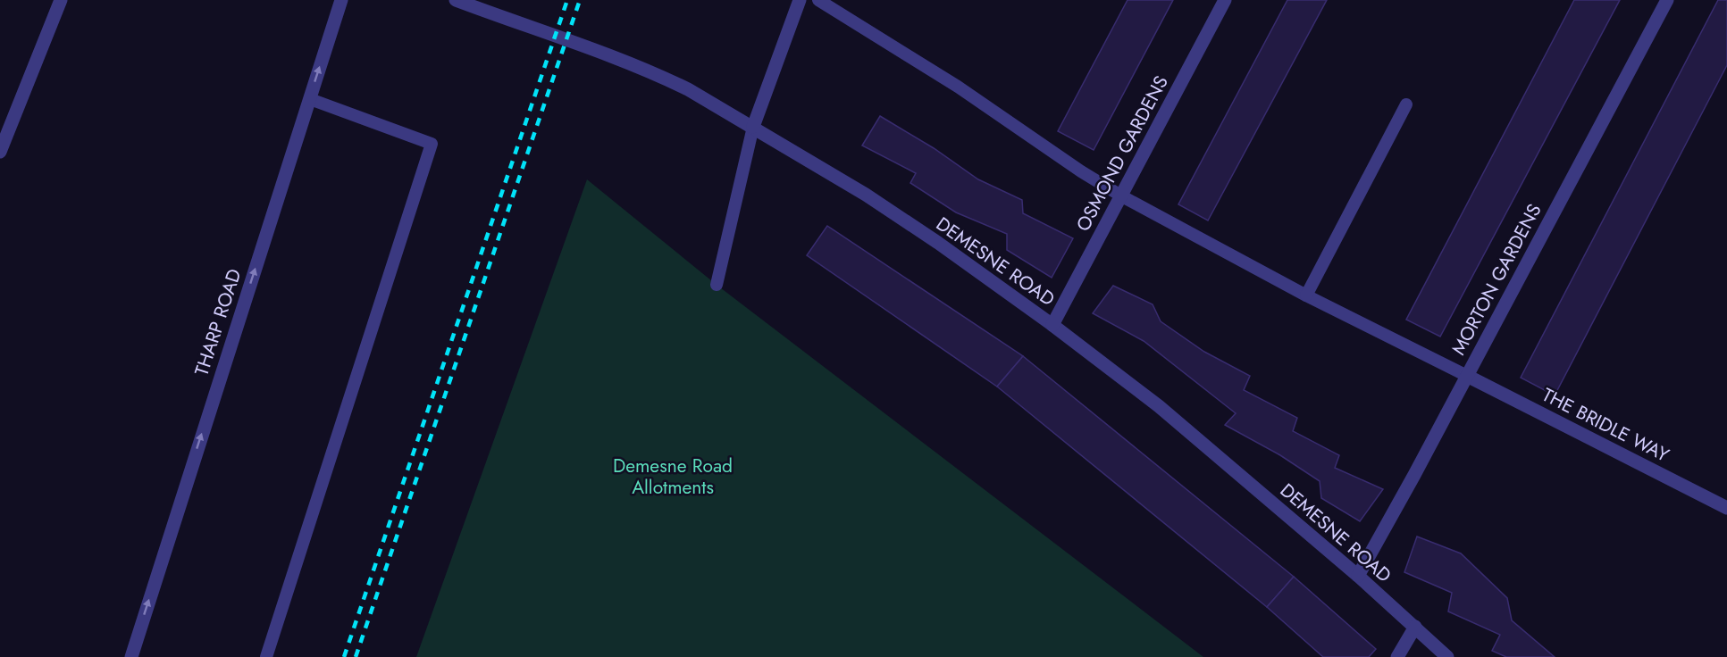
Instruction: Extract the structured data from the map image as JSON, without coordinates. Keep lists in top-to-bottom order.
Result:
{
  "streets": {
    "street": [
      "OSMOND GARDENS",
      "DEMESNE ROAD",
      "MORTON GARDENS",
      "THARP ROAD",
      "THE BRIDLE WAY"
    ]
  },
  "crossings": [
    ["OSMOND GARDENS", "DEMESNE ROAD"],
    ["DEMESNE ROAD", "MORTON GARDENS"],
    ["MORTON GARDENS", "THE BRIDLE WAY"]
  ],
  "one_way": ["THARP ROAD"],
  "parks": ["Demesne Road Allotments"]
}
